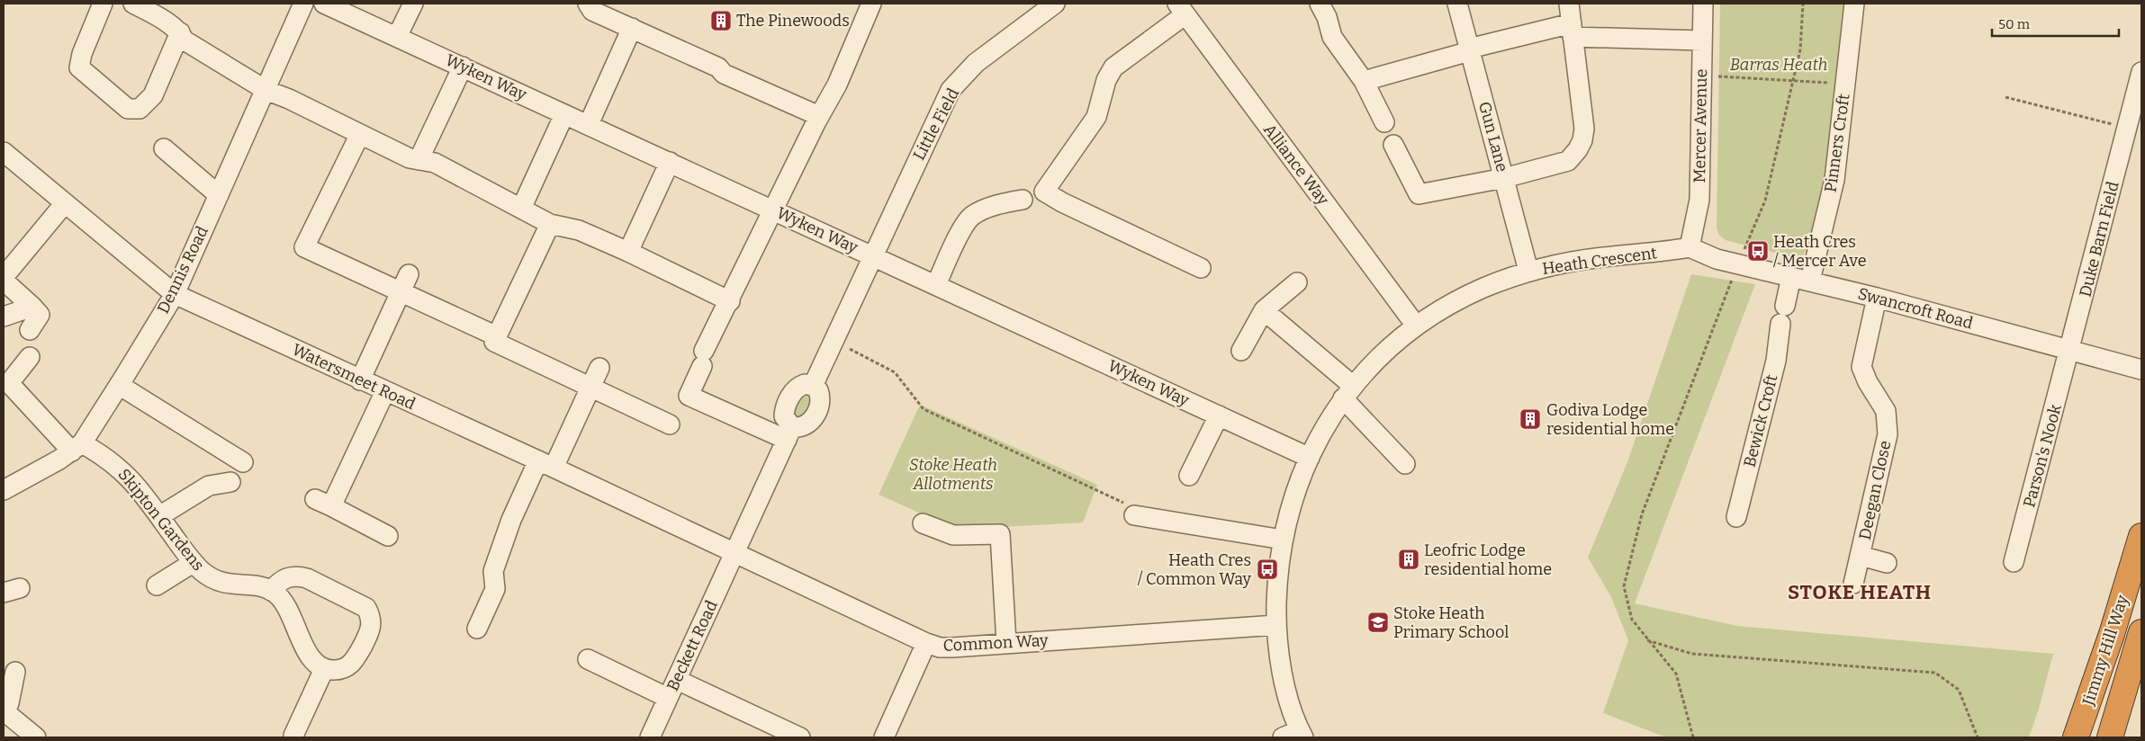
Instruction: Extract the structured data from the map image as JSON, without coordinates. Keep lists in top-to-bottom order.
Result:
{
  "streets": {
    "highway": ["Jimmy Hill Way"],
    "street": [
      "Wyken Way",
      "Little Field",
      "Mercer Avenue",
      "Gun Lane",
      "Pinners Croft",
      "Alliance Way",
      "Duke Barn Field",
      "Heath Crescent",
      "Dennis Road",
      "Swancroft Road",
      "Watersmeet Road",
      "Bewick Croft",
      "Parson's Nook",
      "Deegan Close",
      "Skipton Gardens",
      "Common Way",
      "Beckett Road"
    ]
  },
  "crossings": [
    ["Wyken Way", "Little Field"],
    ["Wyken Way", "Heath Crescent"],
    ["Little Field", "Beckett Road"],
    ["Mercer Avenue", "Heath Crescent"],
    ["Mercer Avenue", "Swancroft Road"],
    ["Gun Lane", "Heath Crescent"],
    ["Pinners Croft", "Swancroft Road"],
    ["Alliance Way", "Heath Crescent"],
    ["Duke Barn Field", "Swancroft Road"],
    ["Duke Barn Field", "Parson's Nook"],
    ["Heath Crescent", "Swancroft Road"],
    ["Heath Crescent", "Common Way"],
    ["Dennis Road", "Watersmeet Road"],
    ["Dennis Road", "Skipton Gardens"],
    ["Swancroft Road", "Bewick Croft"],
    ["Swancroft Road", "Parson's Nook"],
    ["Swancroft Road", "Deegan Close"],
    ["Watersmeet Road", "Common Way"],
    ["Watersmeet Road", "Beckett Road"],
    ["Common Way", "Beckett Road"]
  ],
  "districts": ["STOKE HEATH"],
  "parks": ["Barras Heath", "Stoke Heath Allotments"],
  "places": {
    "building": ["The Pinewoods", "Godiva Lodge residential home", "Leofric Lodge residential home"],
    "bus stop": ["Heath Cres / Mercer Ave", "Heath Cres / Common Way"],
    "school or university": ["Stoke Heath Primary School"]
  },
  "scale_bar": "50 m"
}
